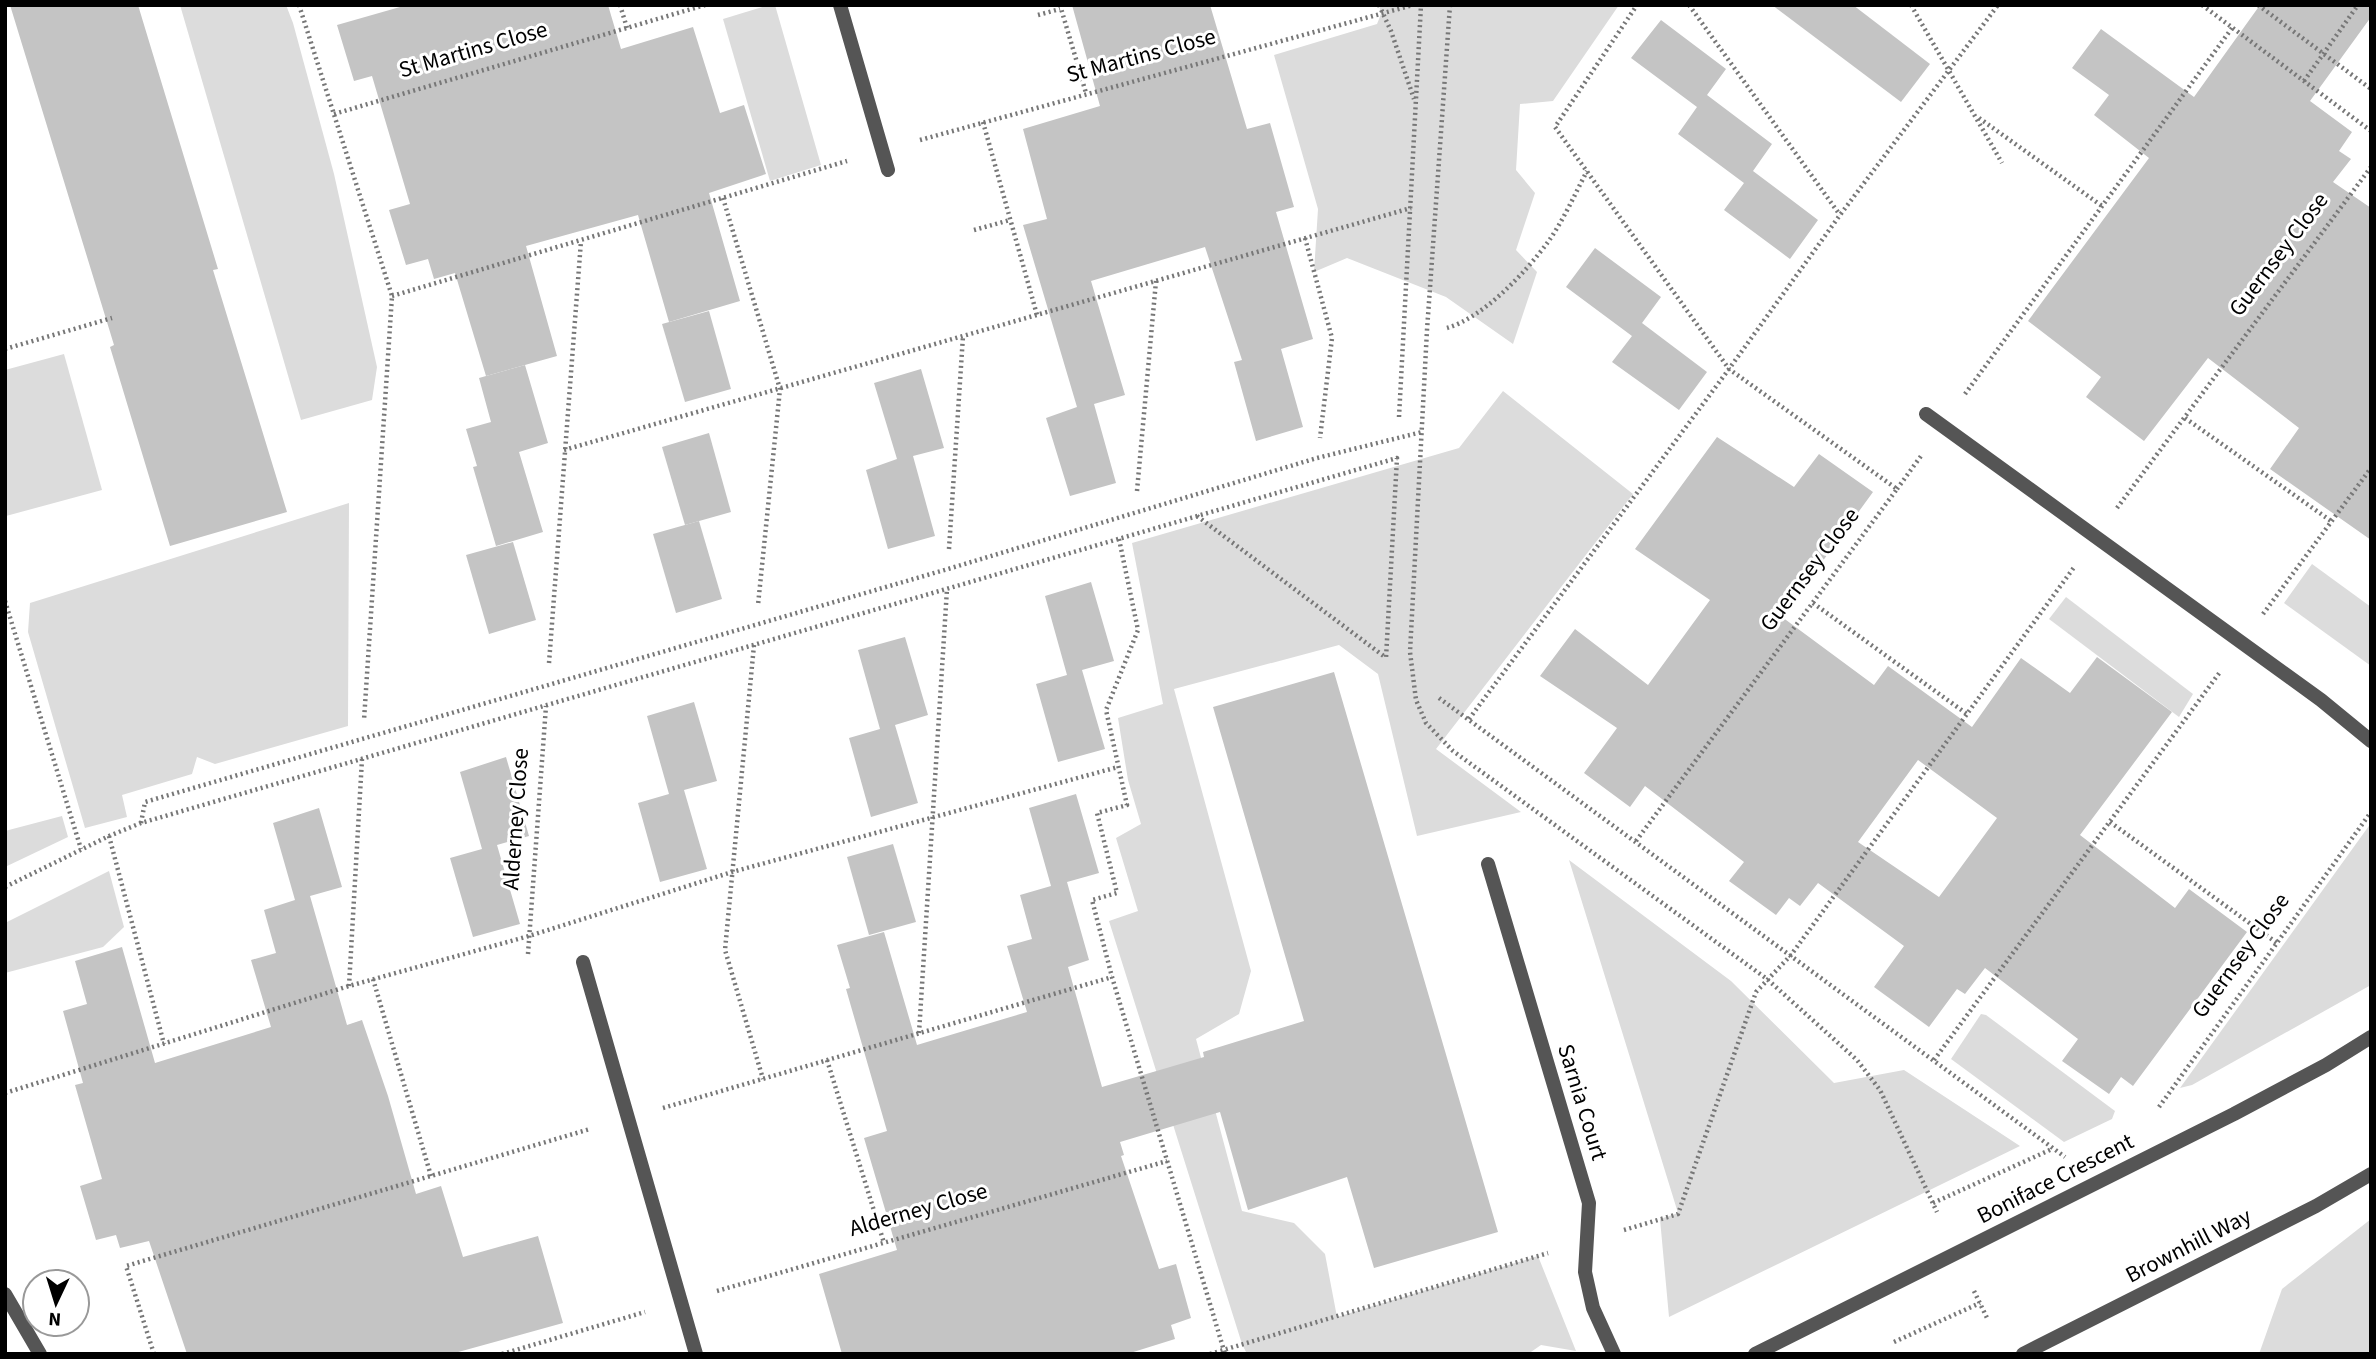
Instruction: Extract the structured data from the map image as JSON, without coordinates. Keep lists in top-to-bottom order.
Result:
{
  "streets": {
    "street": ["Sarnia Court", "Boniface Crescent", "Brownhill Way"],
    "path": ["St Martins Close", "Guernsey Close", "Alderney Close"]
  },
  "north": "bottom"
}
